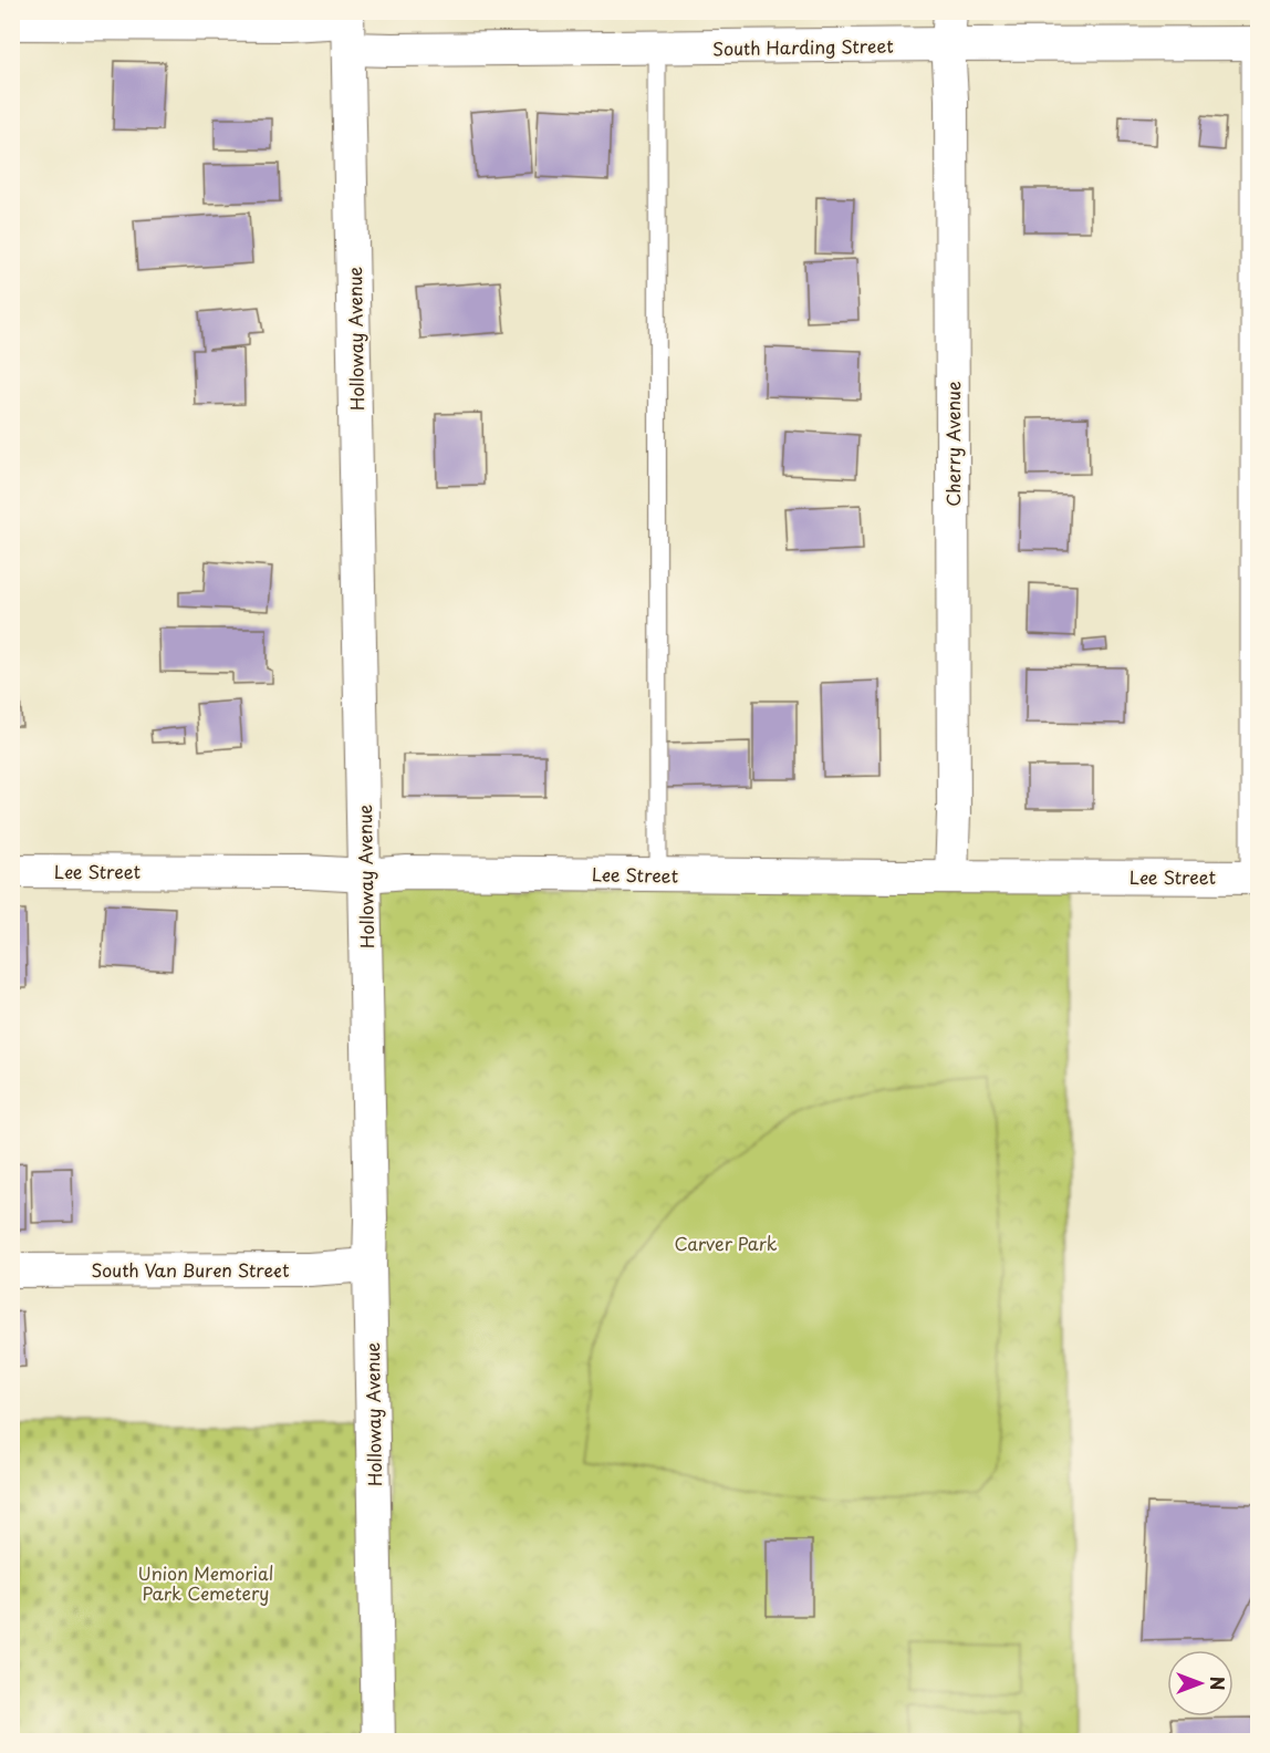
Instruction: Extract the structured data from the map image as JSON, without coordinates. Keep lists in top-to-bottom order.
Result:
{
  "streets": {
    "street": [
      "South Harding Street",
      "Holloway Avenue",
      "Cherry Avenue",
      "Lee Street",
      "South Van Buren Street"
    ]
  },
  "crossings": [
    ["South Harding Street", "Holloway Avenue"],
    ["South Harding Street", "Cherry Avenue"],
    ["Holloway Avenue", "Lee Street"],
    ["Holloway Avenue", "South Van Buren Street"],
    ["Cherry Avenue", "Lee Street"]
  ],
  "parks": ["Carver Park", "Union Memorial Park Cemetery"],
  "north": "right"
}
